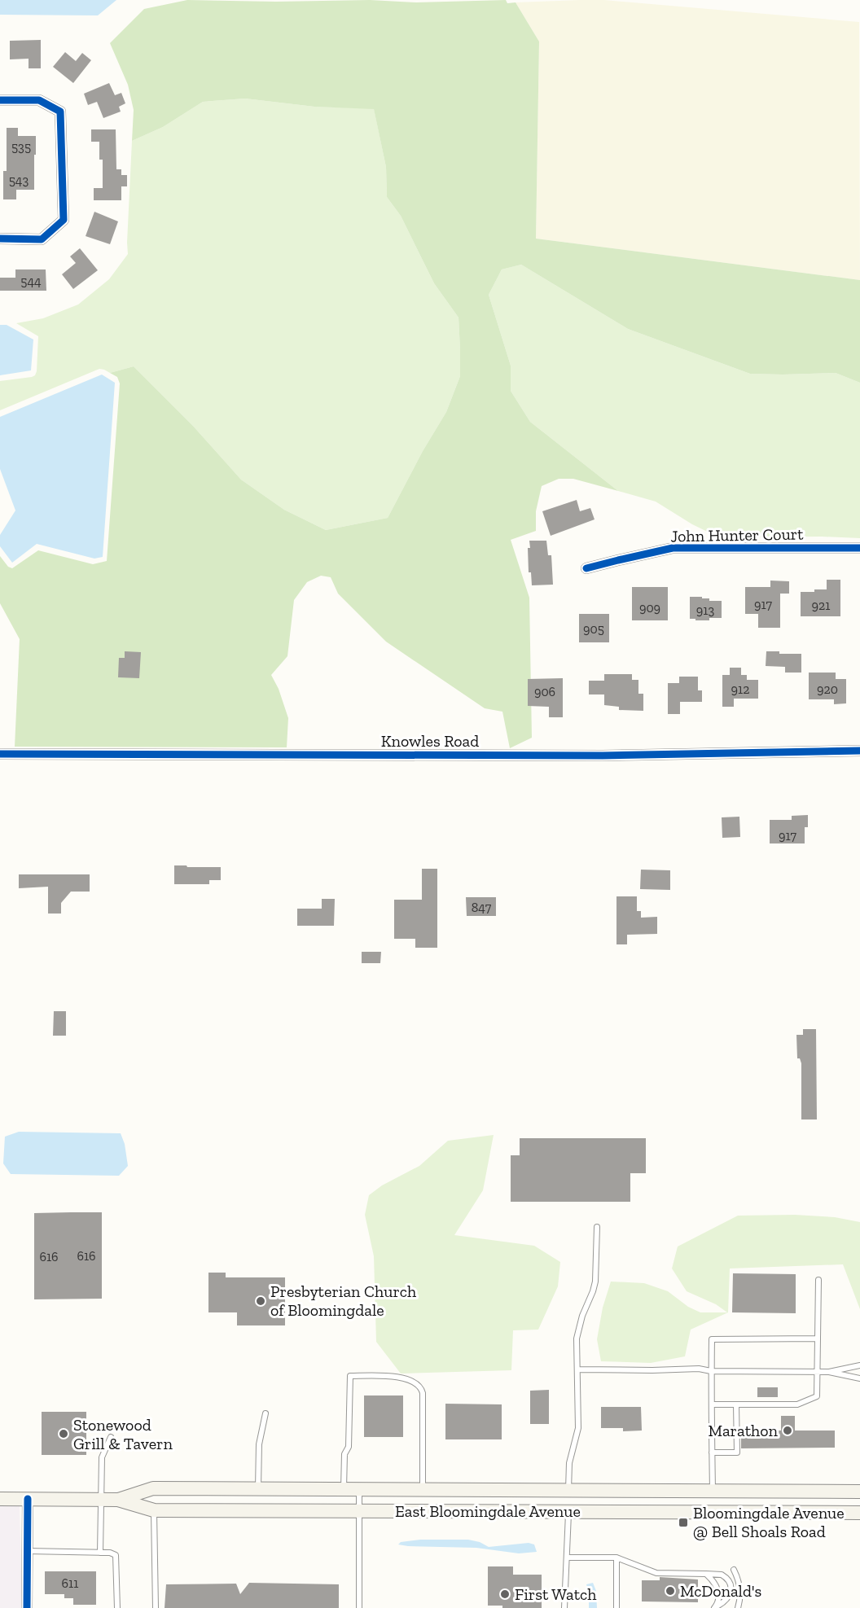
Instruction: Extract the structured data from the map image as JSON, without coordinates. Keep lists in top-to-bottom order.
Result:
{
  "streets": {
    "main road": ["East Bloomingdale Avenue"],
    "street": ["John Hunter Court", "Knowles Road"]
  },
  "places": {
    "other": [
      "Presbyterian Church of Bloomingdale",
      "Marathon",
      "Stonewood Grill & Tavern",
      "McDonald's",
      "First Watch"
    ],
    "transit": ["Bloomingdale Avenue @ Bell Shoals Road"]
  },
  "house_numbers": [
    "535",
    "543",
    "544",
    "917",
    "921",
    "909",
    "913",
    "905",
    "912",
    "920",
    "906",
    "917",
    "847",
    "616",
    "616",
    "611"
  ]
}
